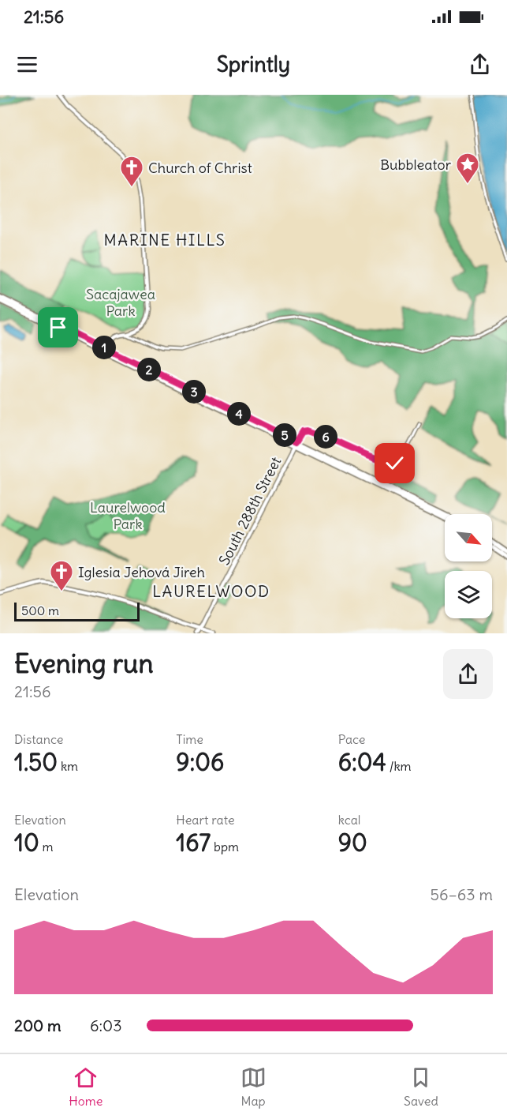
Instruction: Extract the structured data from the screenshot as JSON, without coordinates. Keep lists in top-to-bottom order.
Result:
{
  "streets": {
    "main road": ["South 288th Street"]
  },
  "districts": ["MARINE HILLS", "LAURELWOOD"],
  "parks": ["Sacajawea Park", "Laurelwood Park"],
  "places": {
    "place": ["Bubbleator"],
    "church": ["Church of Christ", "Iglesia Jehová Jireh"]
  },
  "scale_bar": "500 m",
  "north": "bottom right",
  "page": {
    "status": "21:56",
    "header": "Sprintly",
    "pins": [
      "1",
      "2",
      "3",
      "4",
      "5",
      "6"
    ],
    "scale": "500 m",
    "heading": ["Evening run", "21:56"],
    "stats": [
      ["Distance", "1.50 km"],
      ["Time", "9:06"],
      ["Pace", "6:04 /km"],
      ["Elevation", "10 m"],
      ["Heart rate", "167 bpm"],
      ["kcal", "90"]
    ],
    "chart": ["Elevation", "56–63 m"],
    "list": [
      {
        "name": "200 m",
        "note": "6:03"
      }
    ],
    "tabs": ["Home", "Map", "Saved"]
  }
}
